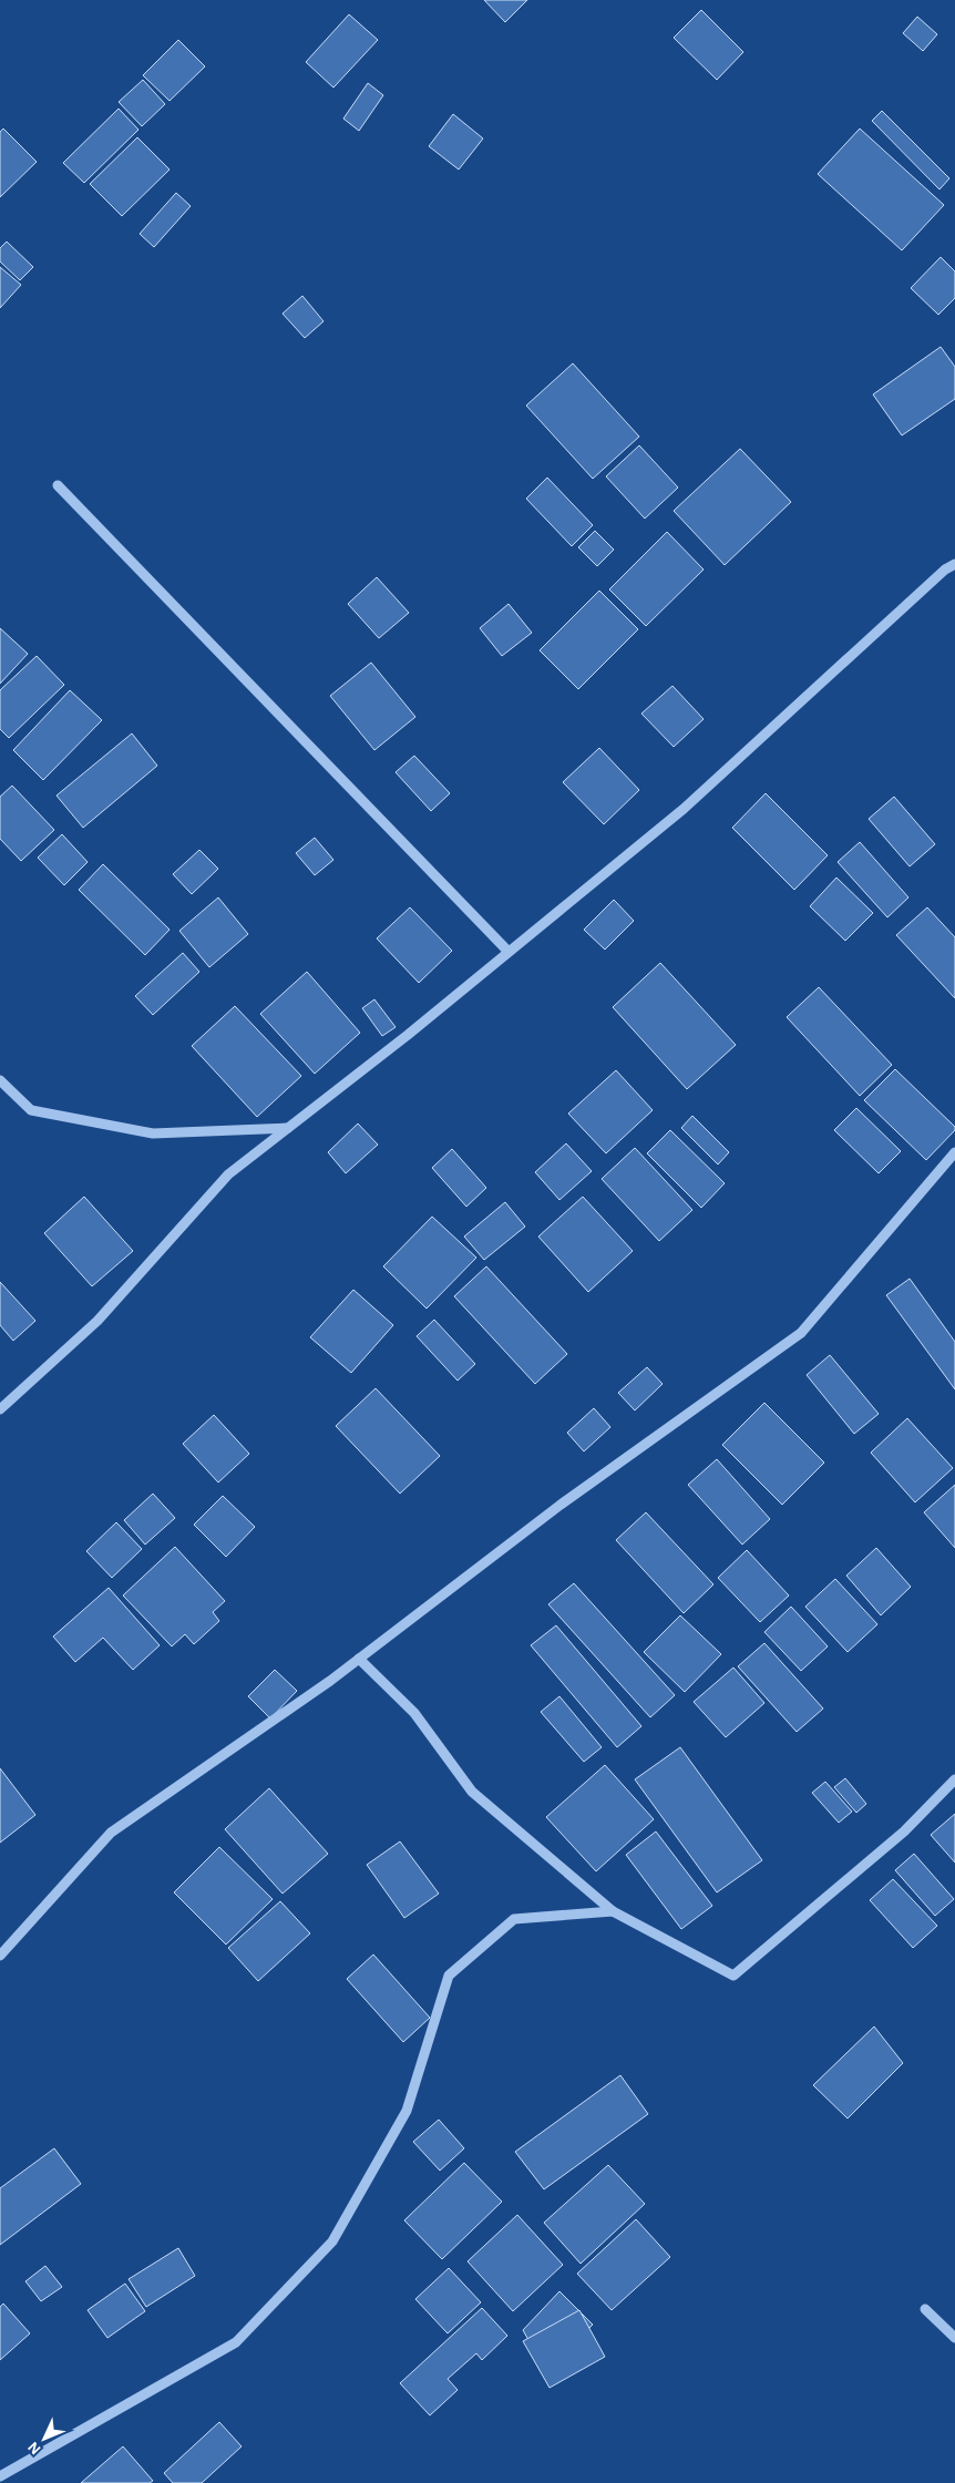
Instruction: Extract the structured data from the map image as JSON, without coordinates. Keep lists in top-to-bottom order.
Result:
{
  "north": "bottom left"
}
